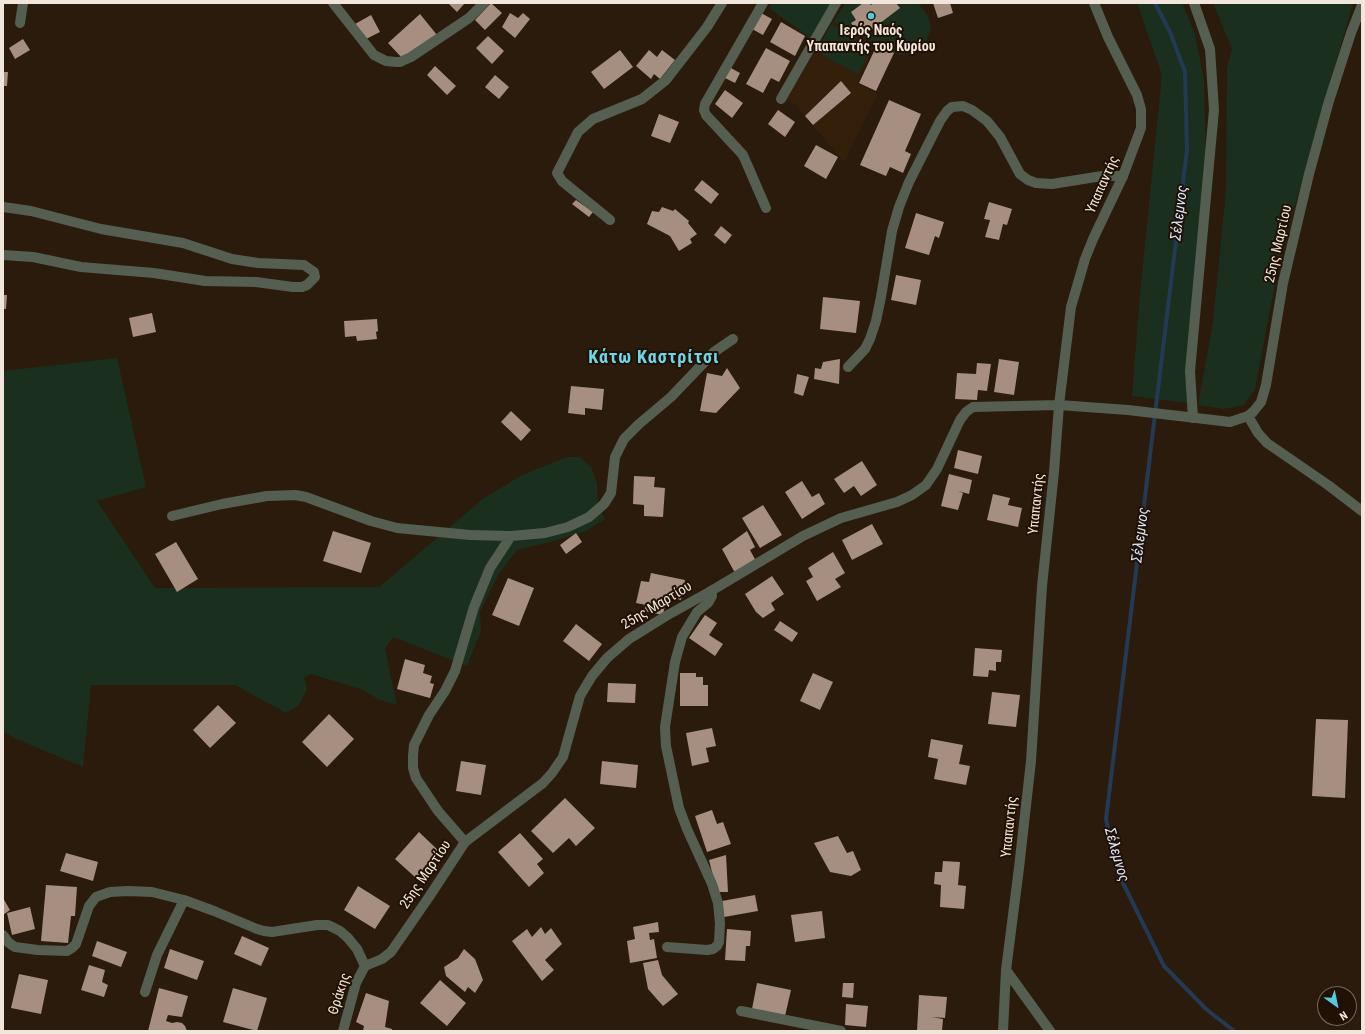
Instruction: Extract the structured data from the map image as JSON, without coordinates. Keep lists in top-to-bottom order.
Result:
{
  "streets": {
    "street": ["Υπαπαντής", "25ης Μαρτίου", "Θράκης"]
  },
  "crossings": [
    ["Υπαπαντής", "25ης Μαρτίου"],
    ["25ης Μαρτίου", "Θράκης"]
  ],
  "districts": ["Κάτω Καστρίτσι"],
  "water": ["Σέλεμνος"],
  "places": ["Ιερός Ναός Υπαπαντής του Κυρίου"],
  "north": "bottom right"
}
